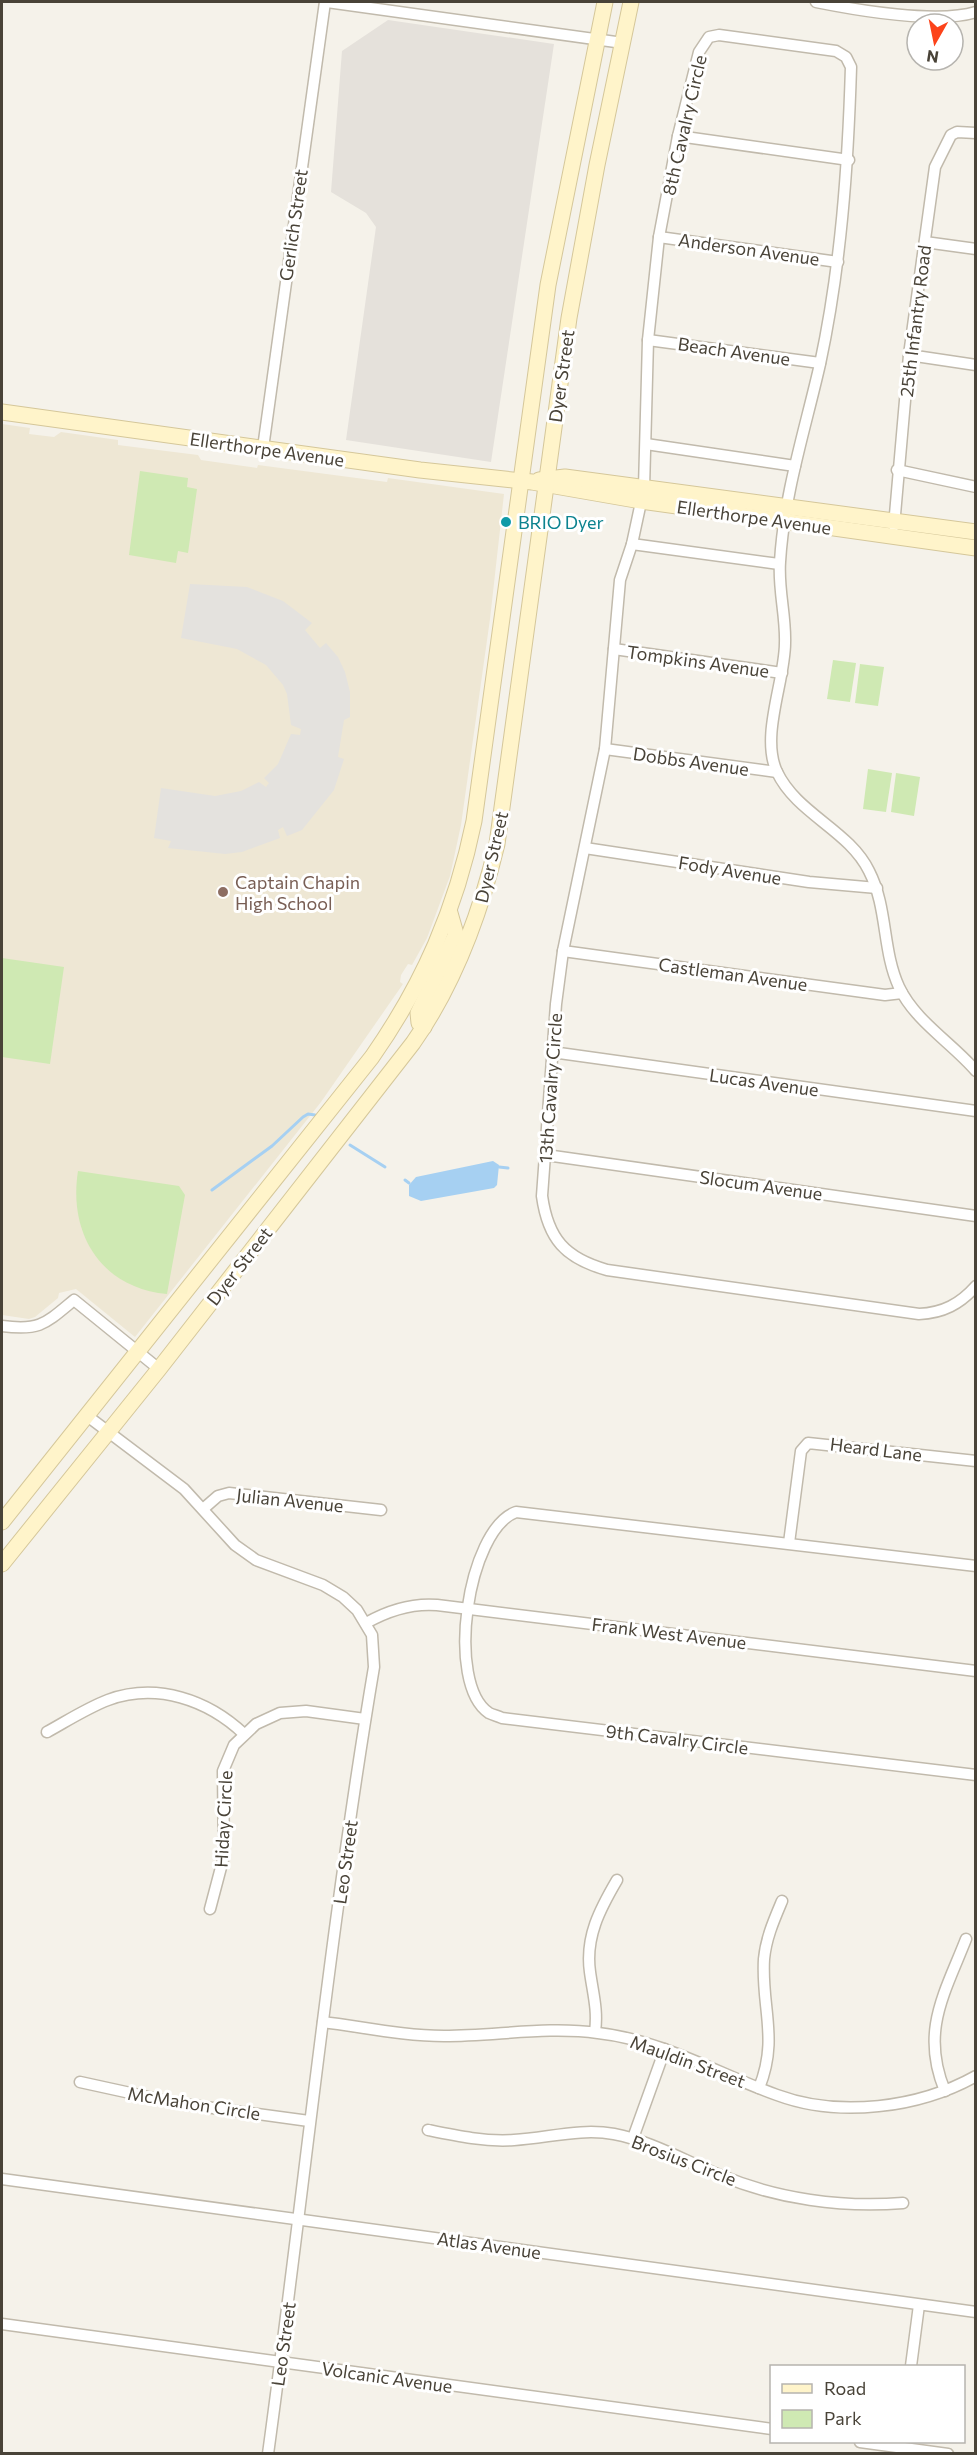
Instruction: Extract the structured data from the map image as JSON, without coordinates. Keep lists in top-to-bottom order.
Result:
{
  "streets": {
    "main road": ["Dyer Street", "Ellerthorpe Avenue"],
    "street": [
      "8th Cavalry Circle",
      "Gerlich Street",
      "Anderson Avenue",
      "25th Infantry Road",
      "Beach Avenue",
      "Tompkins Avenue",
      "Dobbs Avenue",
      "Fody Avenue",
      "Castleman Avenue",
      "Lucas Avenue",
      "13th Cavalry Circle",
      "Slocum Avenue",
      "Heard Lane",
      "Julian Avenue",
      "Frank West Avenue",
      "9th Cavalry Circle",
      "Hiday Circle",
      "Leo Street",
      "Mauldin Street",
      "McMahon Circle",
      "Brosius Circle",
      "Atlas Avenue",
      "Volcanic Avenue"
    ]
  },
  "crossings": [
    ["8th Cavalry Circle", "Anderson Avenue"],
    ["8th Cavalry Circle", "Beach Avenue"],
    ["8th Cavalry Circle", "Ellerthorpe Avenue"],
    ["8th Cavalry Circle", "13th Cavalry Circle"],
    ["Gerlich Street", "Ellerthorpe Avenue"],
    ["25th Infantry Road", "Ellerthorpe Avenue"],
    ["Dyer Street", "Ellerthorpe Avenue"],
    ["Dyer Street", "Leo Street"],
    ["Ellerthorpe Avenue", "13th Cavalry Circle"],
    ["Tompkins Avenue", "13th Cavalry Circle"],
    ["Dobbs Avenue", "13th Cavalry Circle"],
    ["Fody Avenue", "13th Cavalry Circle"],
    ["Castleman Avenue", "13th Cavalry Circle"],
    ["Lucas Avenue", "13th Cavalry Circle"],
    ["13th Cavalry Circle", "Slocum Avenue"],
    ["Heard Lane", "9th Cavalry Circle"],
    ["Julian Avenue", "Leo Street"],
    ["Frank West Avenue", "9th Cavalry Circle"],
    ["Frank West Avenue", "Leo Street"],
    ["Leo Street", "Mauldin Street"],
    ["Leo Street", "McMahon Circle"],
    ["Leo Street", "Atlas Avenue"],
    ["Leo Street", "Volcanic Avenue"]
  ],
  "places": ["BRIO Dyer", "Captain Chapin High School"],
  "legend": ["Road", "Park"],
  "north": "bottom"
}
